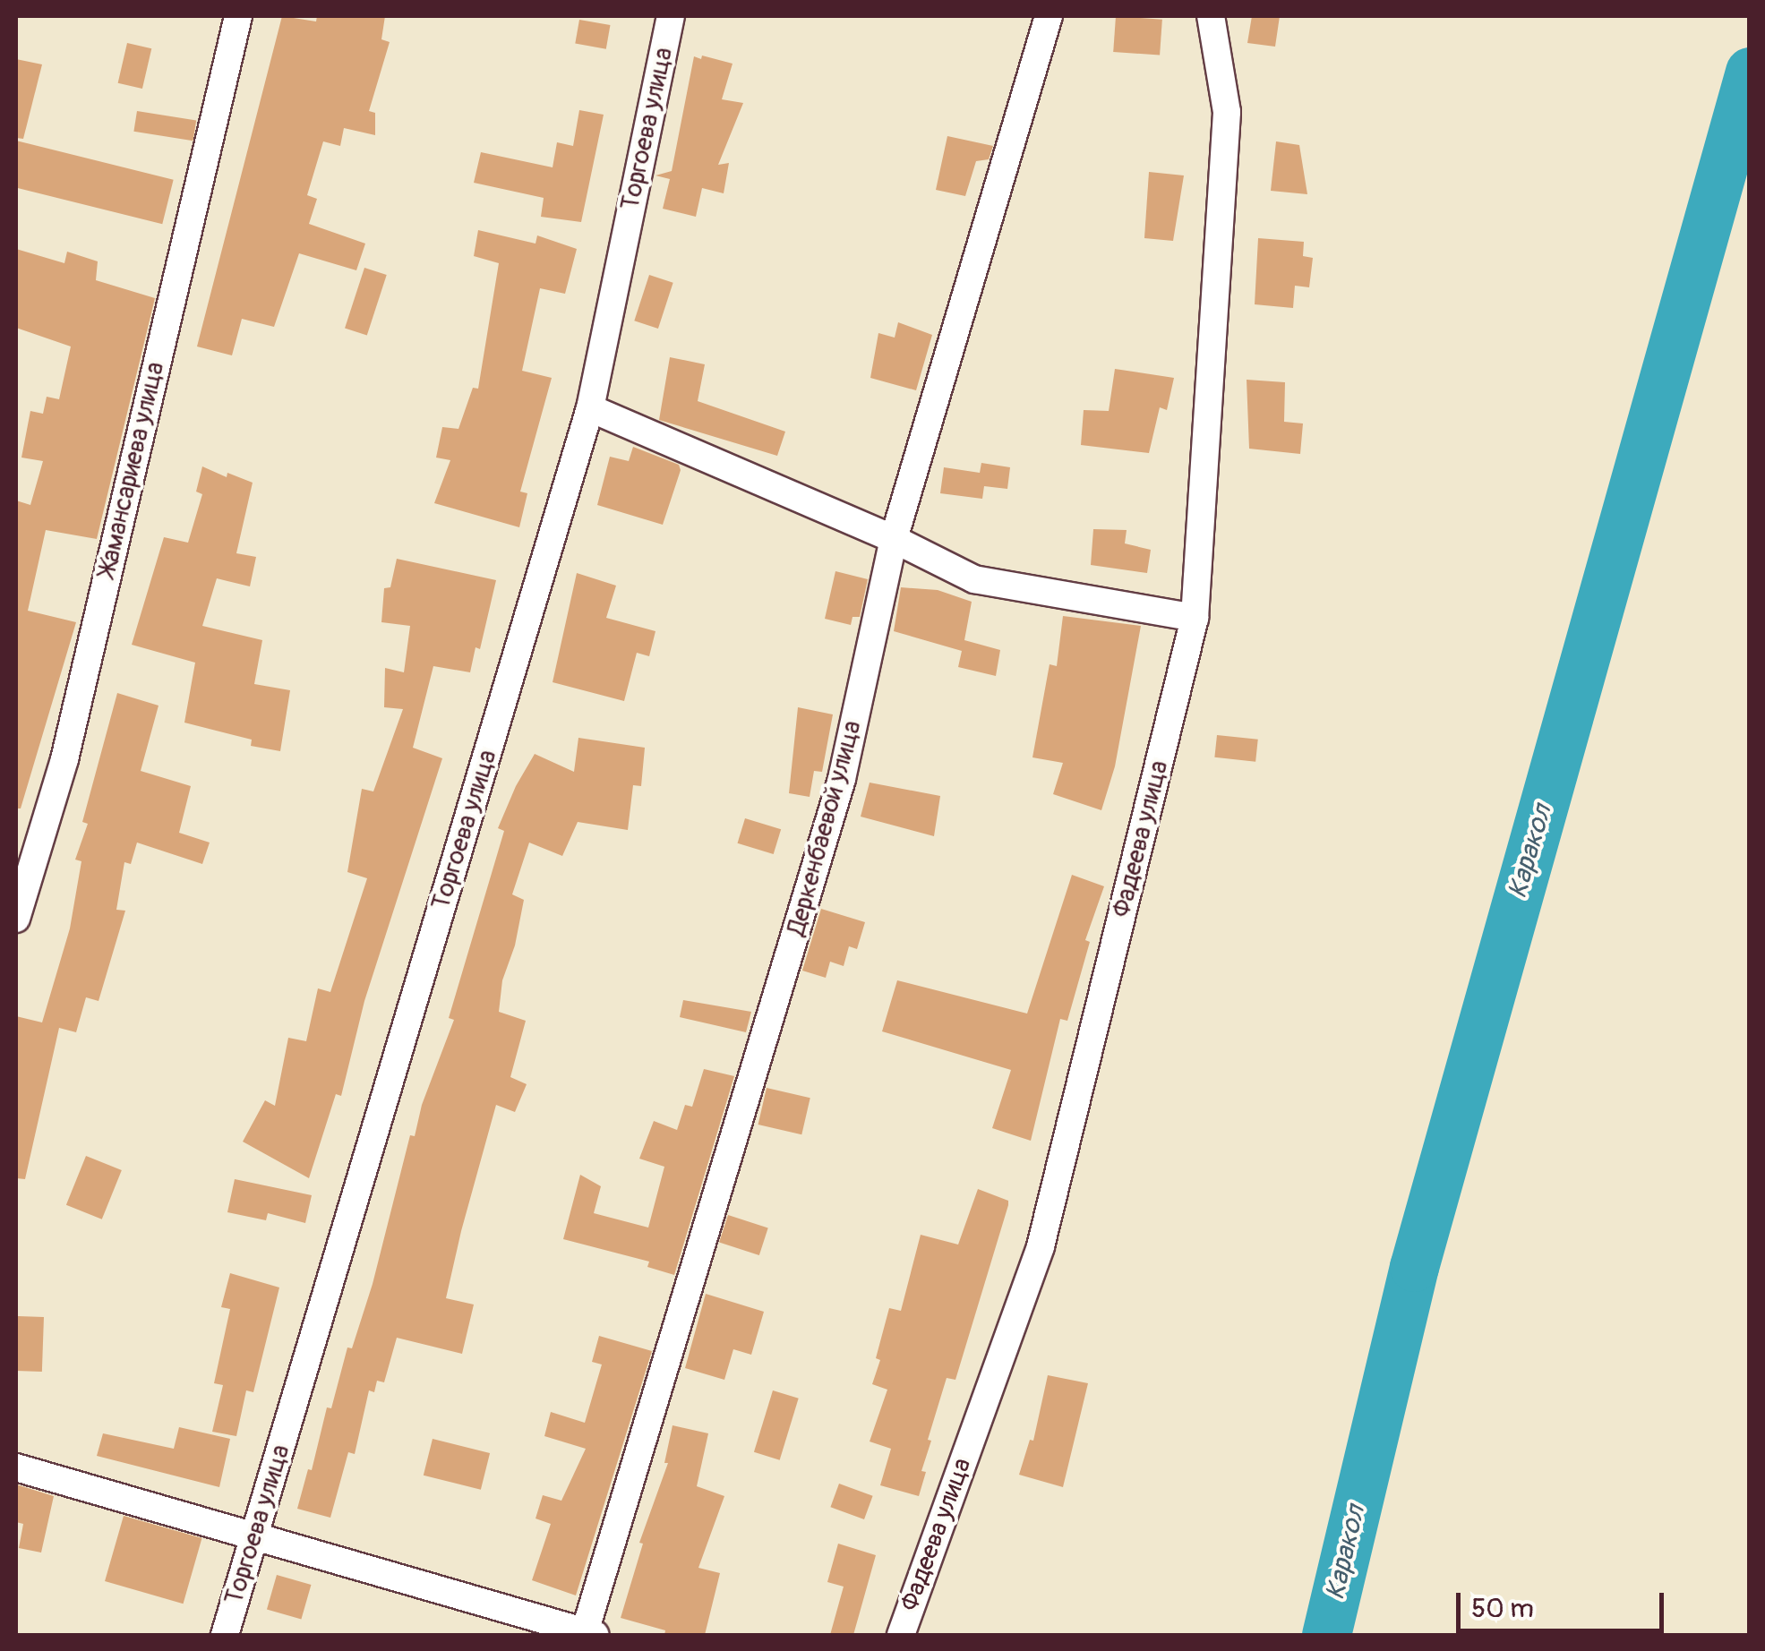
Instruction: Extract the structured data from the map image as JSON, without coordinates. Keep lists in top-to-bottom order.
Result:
{
  "streets": {
    "street": [
      "Торгоева улица",
      "Жамансариева улица",
      "Деркенбаевой улица",
      "Фадеева улица"
    ]
  },
  "water": ["Каракол"],
  "scale_bar": "50 m"
}
